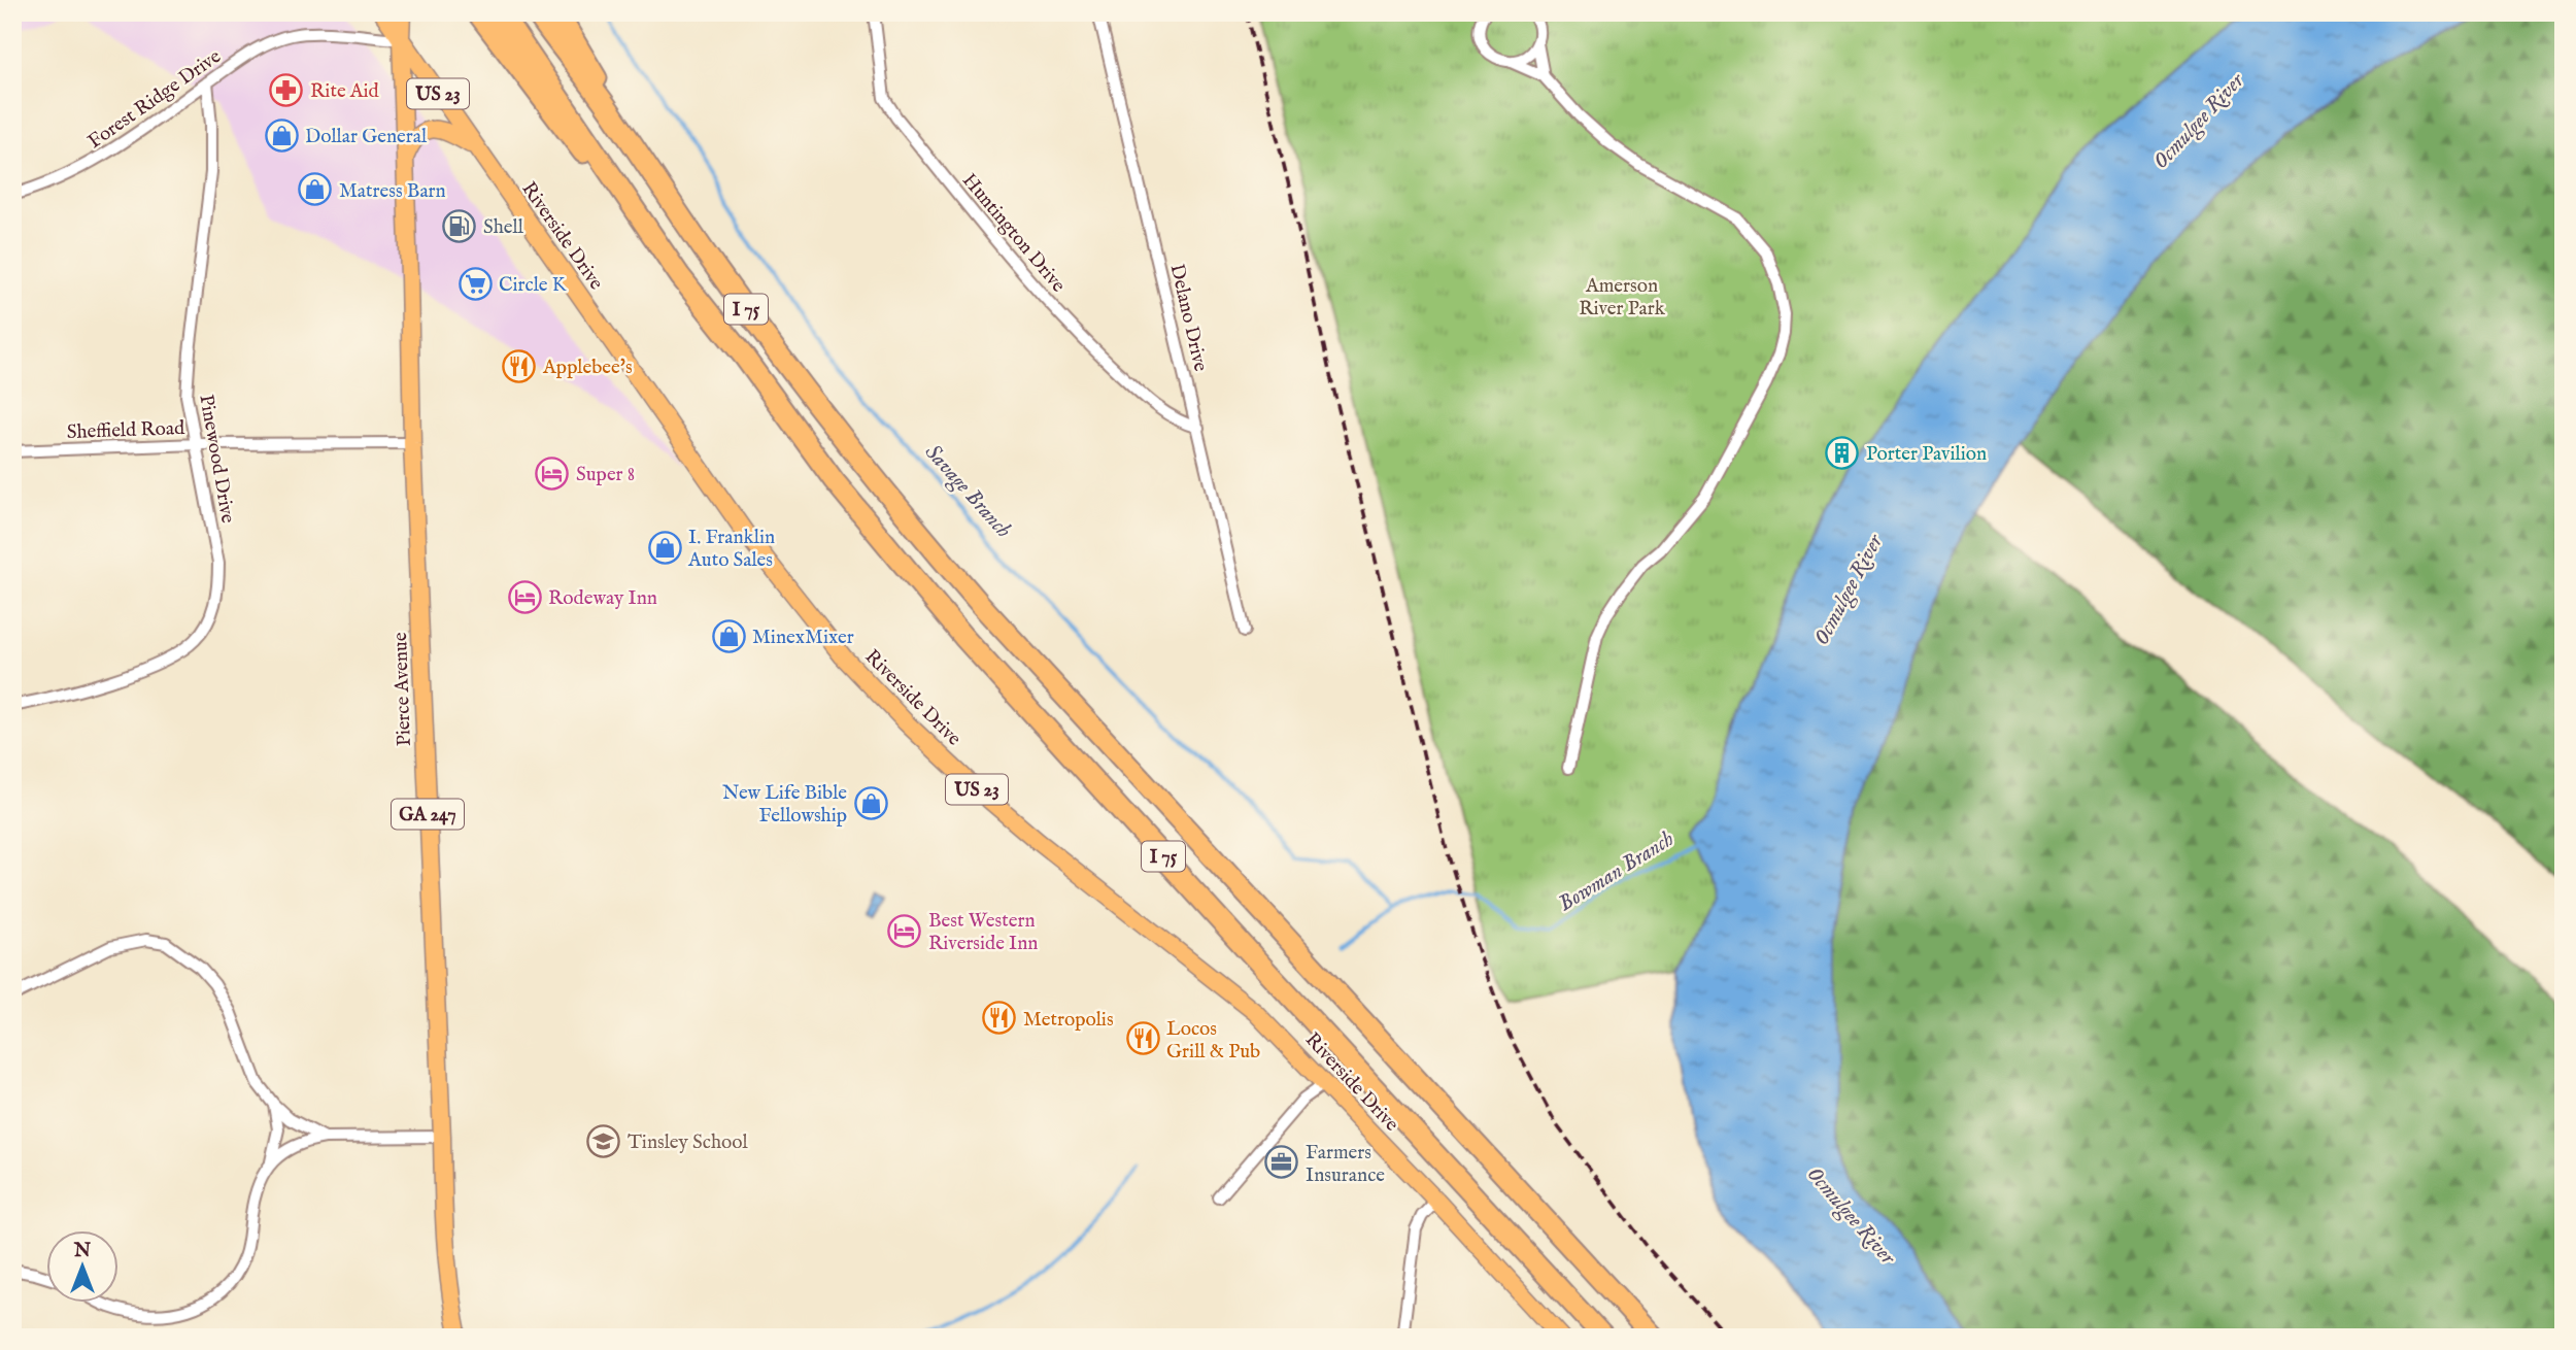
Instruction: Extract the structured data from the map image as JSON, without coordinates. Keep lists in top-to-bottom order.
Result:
{
  "streets": {
    "highway": ["I 75"],
    "main road": [
      "US 23",
      "Riverside Drive",
      "Pierce Avenue",
      "GA 247"
    ],
    "street": [
      "Forest Ridge Drive",
      "Huntington Drive",
      "Delano Drive",
      "Sheffield Road",
      "Pinewood Drive"
    ]
  },
  "crossings": [
    ["Forest Ridge Drive", "Riverside Drive"],
    ["Forest Ridge Drive", "Pinewood Drive"],
    ["Forest Ridge Drive", "Pierce Avenue"],
    ["Huntington Drive", "Delano Drive"],
    ["Riverside Drive", "Pierce Avenue"],
    ["Sheffield Road", "Pinewood Drive"],
    ["Sheffield Road", "Pierce Avenue"]
  ],
  "water": ["Ocmulgee River", "Savage Branch", "Bowman Branch"],
  "parks": ["Amerson River Park"],
  "places": {
    "pharmacy": ["Rite Aid"],
    "shop": [
      "Dollar General",
      "Matress Barn",
      "I. Franklin Auto Sales",
      "MinexMixer",
      "New Life Bible Fellowship"
    ],
    "fuel station": ["Shell"],
    "supermarket": ["Circle K"],
    "restaurant": ["Applebee's", "Metropolis", "Locos Grill & Pub"],
    "building": ["Porter Pavilion"],
    "hotel": ["Super 8", "Rodeway Inn", "Best Western Riverside Inn"],
    "school or university": ["Tinsley School"],
    "office": ["Farmers Insurance"]
  },
  "north": "top"
}
